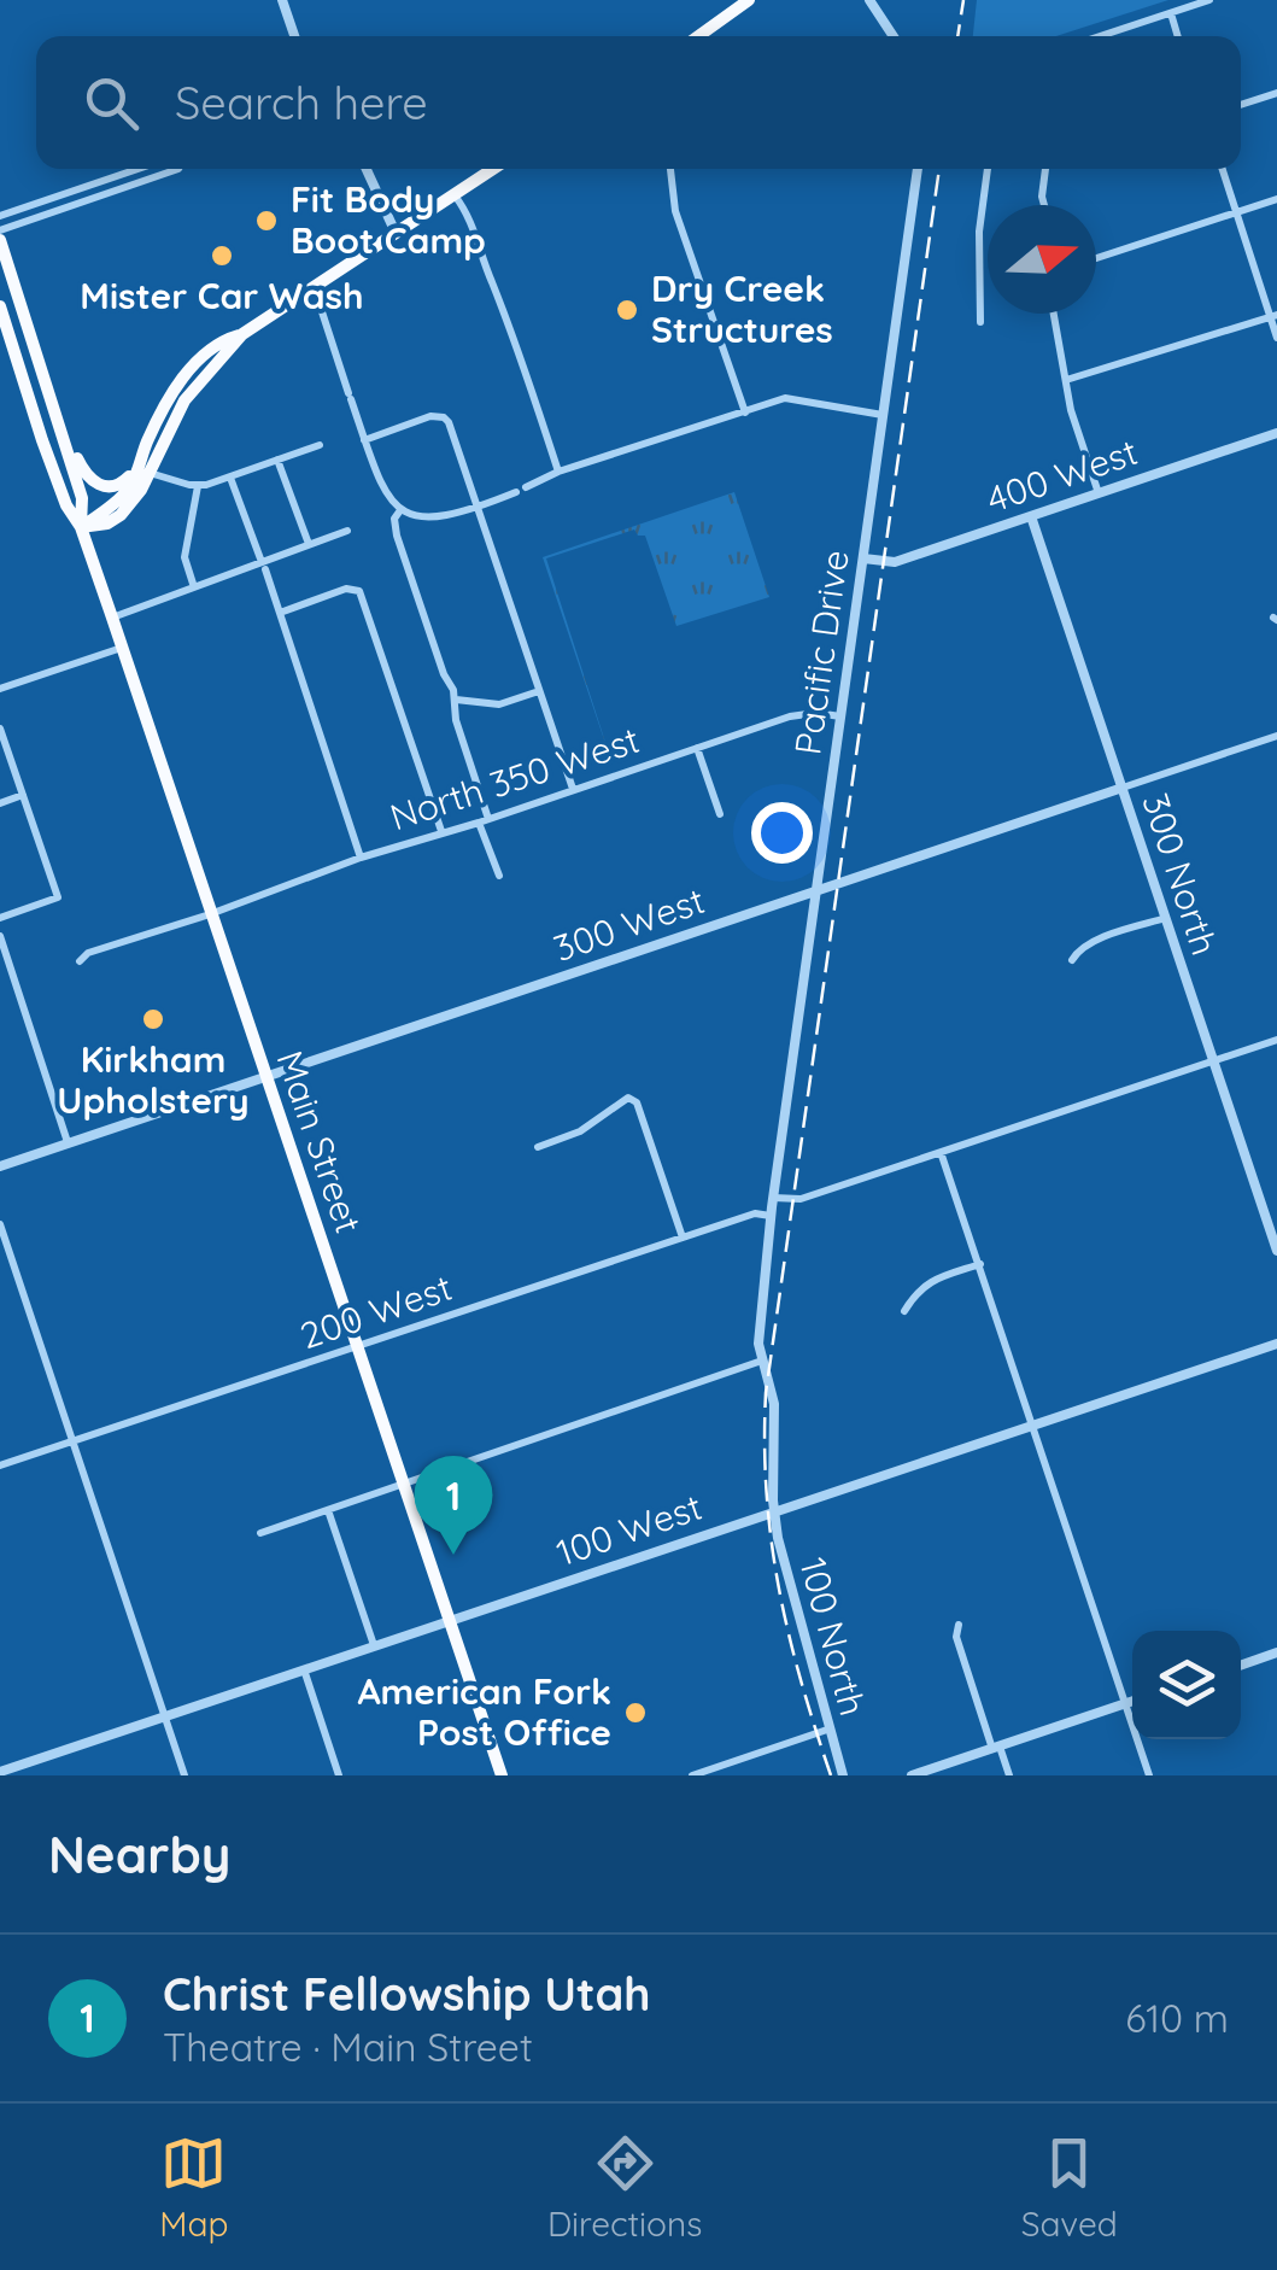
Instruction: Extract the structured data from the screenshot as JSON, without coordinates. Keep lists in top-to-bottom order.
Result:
{
  "streets": {
    "main road": ["Main Street"],
    "street": [
      "400 West",
      "Pacific Drive",
      "North 350 West",
      "300 North",
      "300 West",
      "200 West",
      "100 West",
      "100 North"
    ]
  },
  "crossings": [
    ["400 West", "Pacific Drive"],
    ["400 West", "300 North"],
    ["Pacific Drive", "North 350 West"],
    ["Pacific Drive", "300 West"],
    ["Pacific Drive", "200 West"],
    ["Pacific Drive", "100 West"],
    ["Pacific Drive", "100 North"],
    ["North 350 West", "Main Street"],
    ["300 North", "300 West"],
    ["300 West", "Main Street"],
    ["Main Street", "200 West"],
    ["Main Street", "100 West"],
    ["100 West", "100 North"]
  ],
  "places": [
    "Fit Body Boot Camp",
    "Mister Car Wash",
    "Dry Creek Structures",
    "Kirkham Upholstery",
    "American Fork Post Office"
  ],
  "north": "right",
  "page": {
    "search": "Search here",
    "pins": "1",
    "heading": "Nearby",
    "list": [
      {
        "mark": "1",
        "name": "Christ Fellowship Utah",
        "note": "Theatre · Main Street",
        "value": "610 m"
      }
    ],
    "nav": ["Map", "Directions", "Saved"]
  }
}
